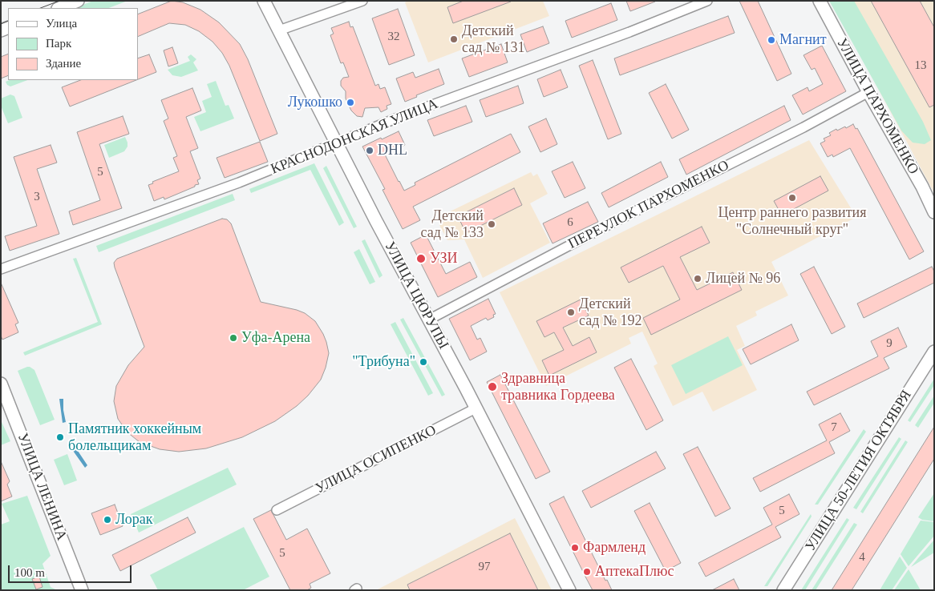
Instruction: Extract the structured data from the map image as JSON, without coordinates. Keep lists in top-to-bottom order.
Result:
{
  "streets": {
    "main road": [
      "УЛИЦА ПАРХОМЕНКО",
      "УЛИЦА ЦЮРУПЫ",
      "УЛИЦА 50-ЛЕТИЯ ОКТЯБРЯ",
      "УЛИЦА ЛЕНИНА"
    ],
    "street": ["КРАСНОДОНСКАЯ УЛИЦА", "ПЕРЕУЛОК ПАРХОМЕНКО", "УЛИЦА ОСИПЕНКО"]
  },
  "crossings": [
    ["УЛИЦА ПАРХОМЕНКО", "ПЕРЕУЛОК ПАРХОМЕНКО"],
    ["КРАСНОДОНСКАЯ УЛИЦА", "УЛИЦА ЦЮРУПЫ"],
    ["ПЕРЕУЛОК ПАРХОМЕНКО", "УЛИЦА ЦЮРУПЫ"],
    ["УЛИЦА ЦЮРУПЫ", "УЛИЦА ОСИПЕНКО"]
  ],
  "places": [
    "Детский сад № 131",
    "Магнит",
    "Лукошко",
    "DHL",
    "Центр раннего развития \"Солнечный круг\"",
    "Детский сад № 133",
    "УЗИ",
    "Лицей № 96",
    "Детский сад № 192",
    "Уфа-Арена",
    "\"Трибуна\"",
    "Здравница травника Гордеева",
    "Памятник хоккейным болельщикам",
    "Лорак",
    "Фармленд",
    "АптекаПлюс"
  ],
  "house_numbers": [
    "32",
    "13",
    "5",
    "3",
    "6",
    "9",
    "7",
    "5",
    "5",
    "4",
    "97"
  ],
  "legend": ["Улица", "Парк", "Здание"],
  "scale_bar": "100 m"
}
